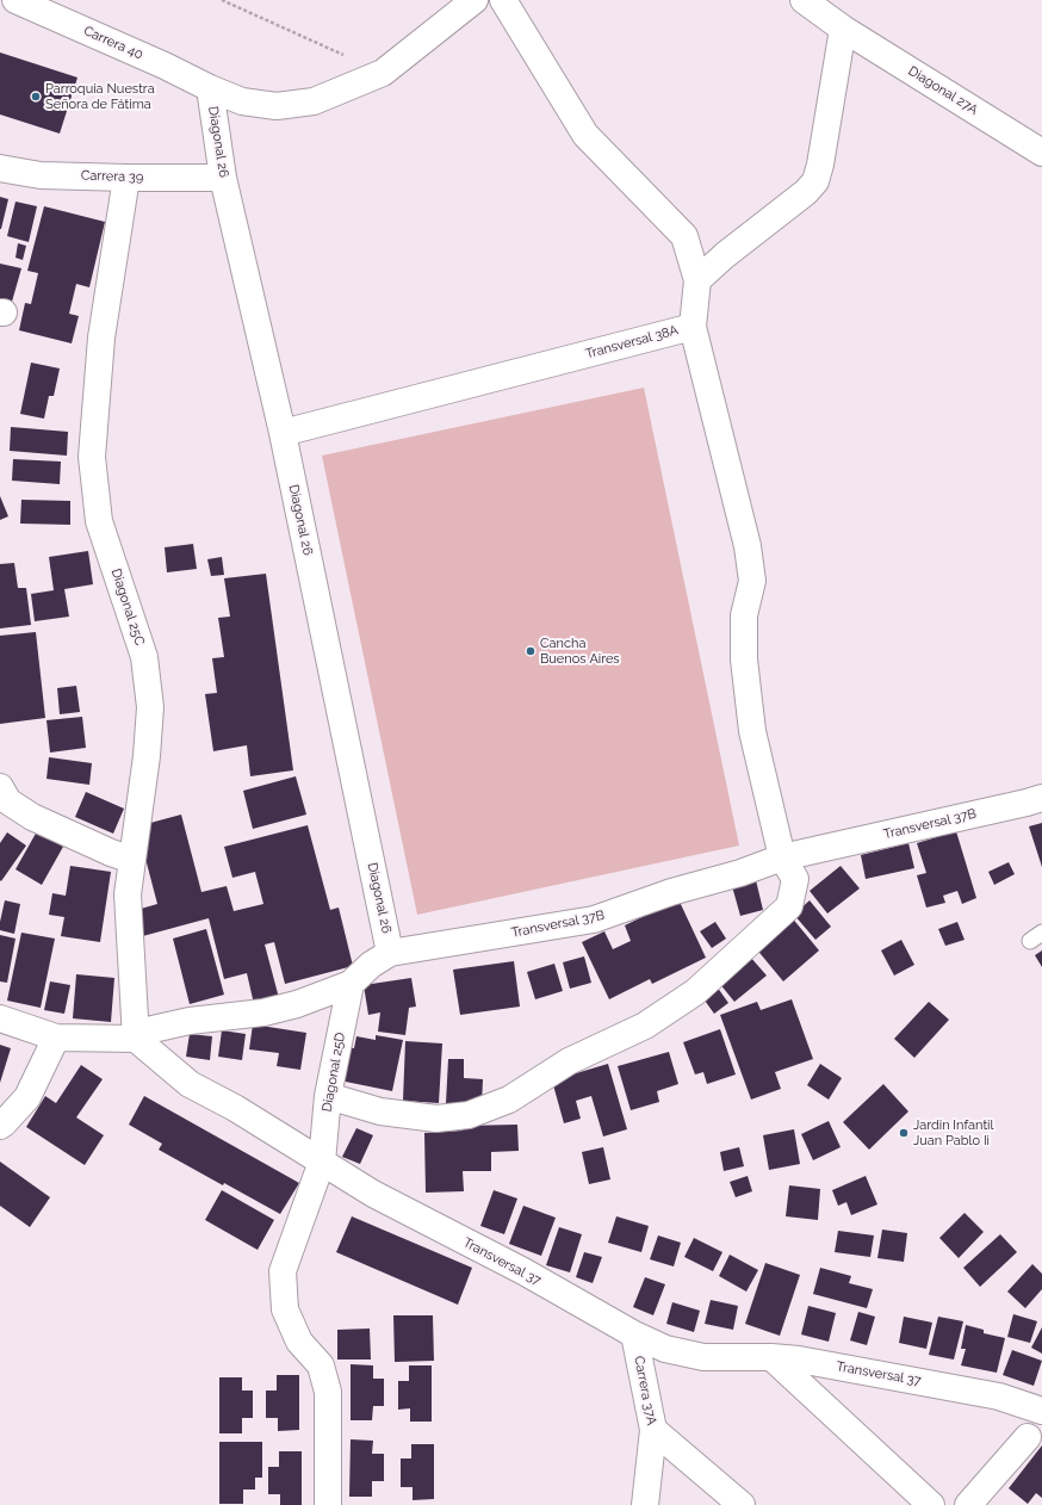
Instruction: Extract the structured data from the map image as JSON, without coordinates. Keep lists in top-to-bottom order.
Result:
{
  "streets": {
    "street": [
      "Carrera 40",
      "Diagonal 27A",
      "Diagonal 26",
      "Carrera 39",
      "Transversal 38A",
      "Diagonal 25C",
      "Transversal 37B",
      "Diagonal 25D",
      "Transversal 37",
      "Carrera 37A"
    ]
  },
  "crossings": [
    ["Carrera 40", "Diagonal 26"],
    ["Diagonal 26", "Carrera 39"],
    ["Diagonal 26", "Transversal 38A"],
    ["Diagonal 26", "Transversal 37B"],
    ["Carrera 39", "Diagonal 25C"],
    ["Diagonal 25C", "Transversal 37B"],
    ["Diagonal 25C", "Transversal 37"],
    ["Transversal 37B", "Diagonal 25D"],
    ["Transversal 37B", "Transversal 37"],
    ["Diagonal 25D", "Transversal 37"],
    ["Transversal 37", "Carrera 37A"]
  ],
  "places": ["Parroquia Nuestra Señora de Fátima", "Cancha Buenos Aires", "Jardin Infantil Juan Pablo Ii"]
}
